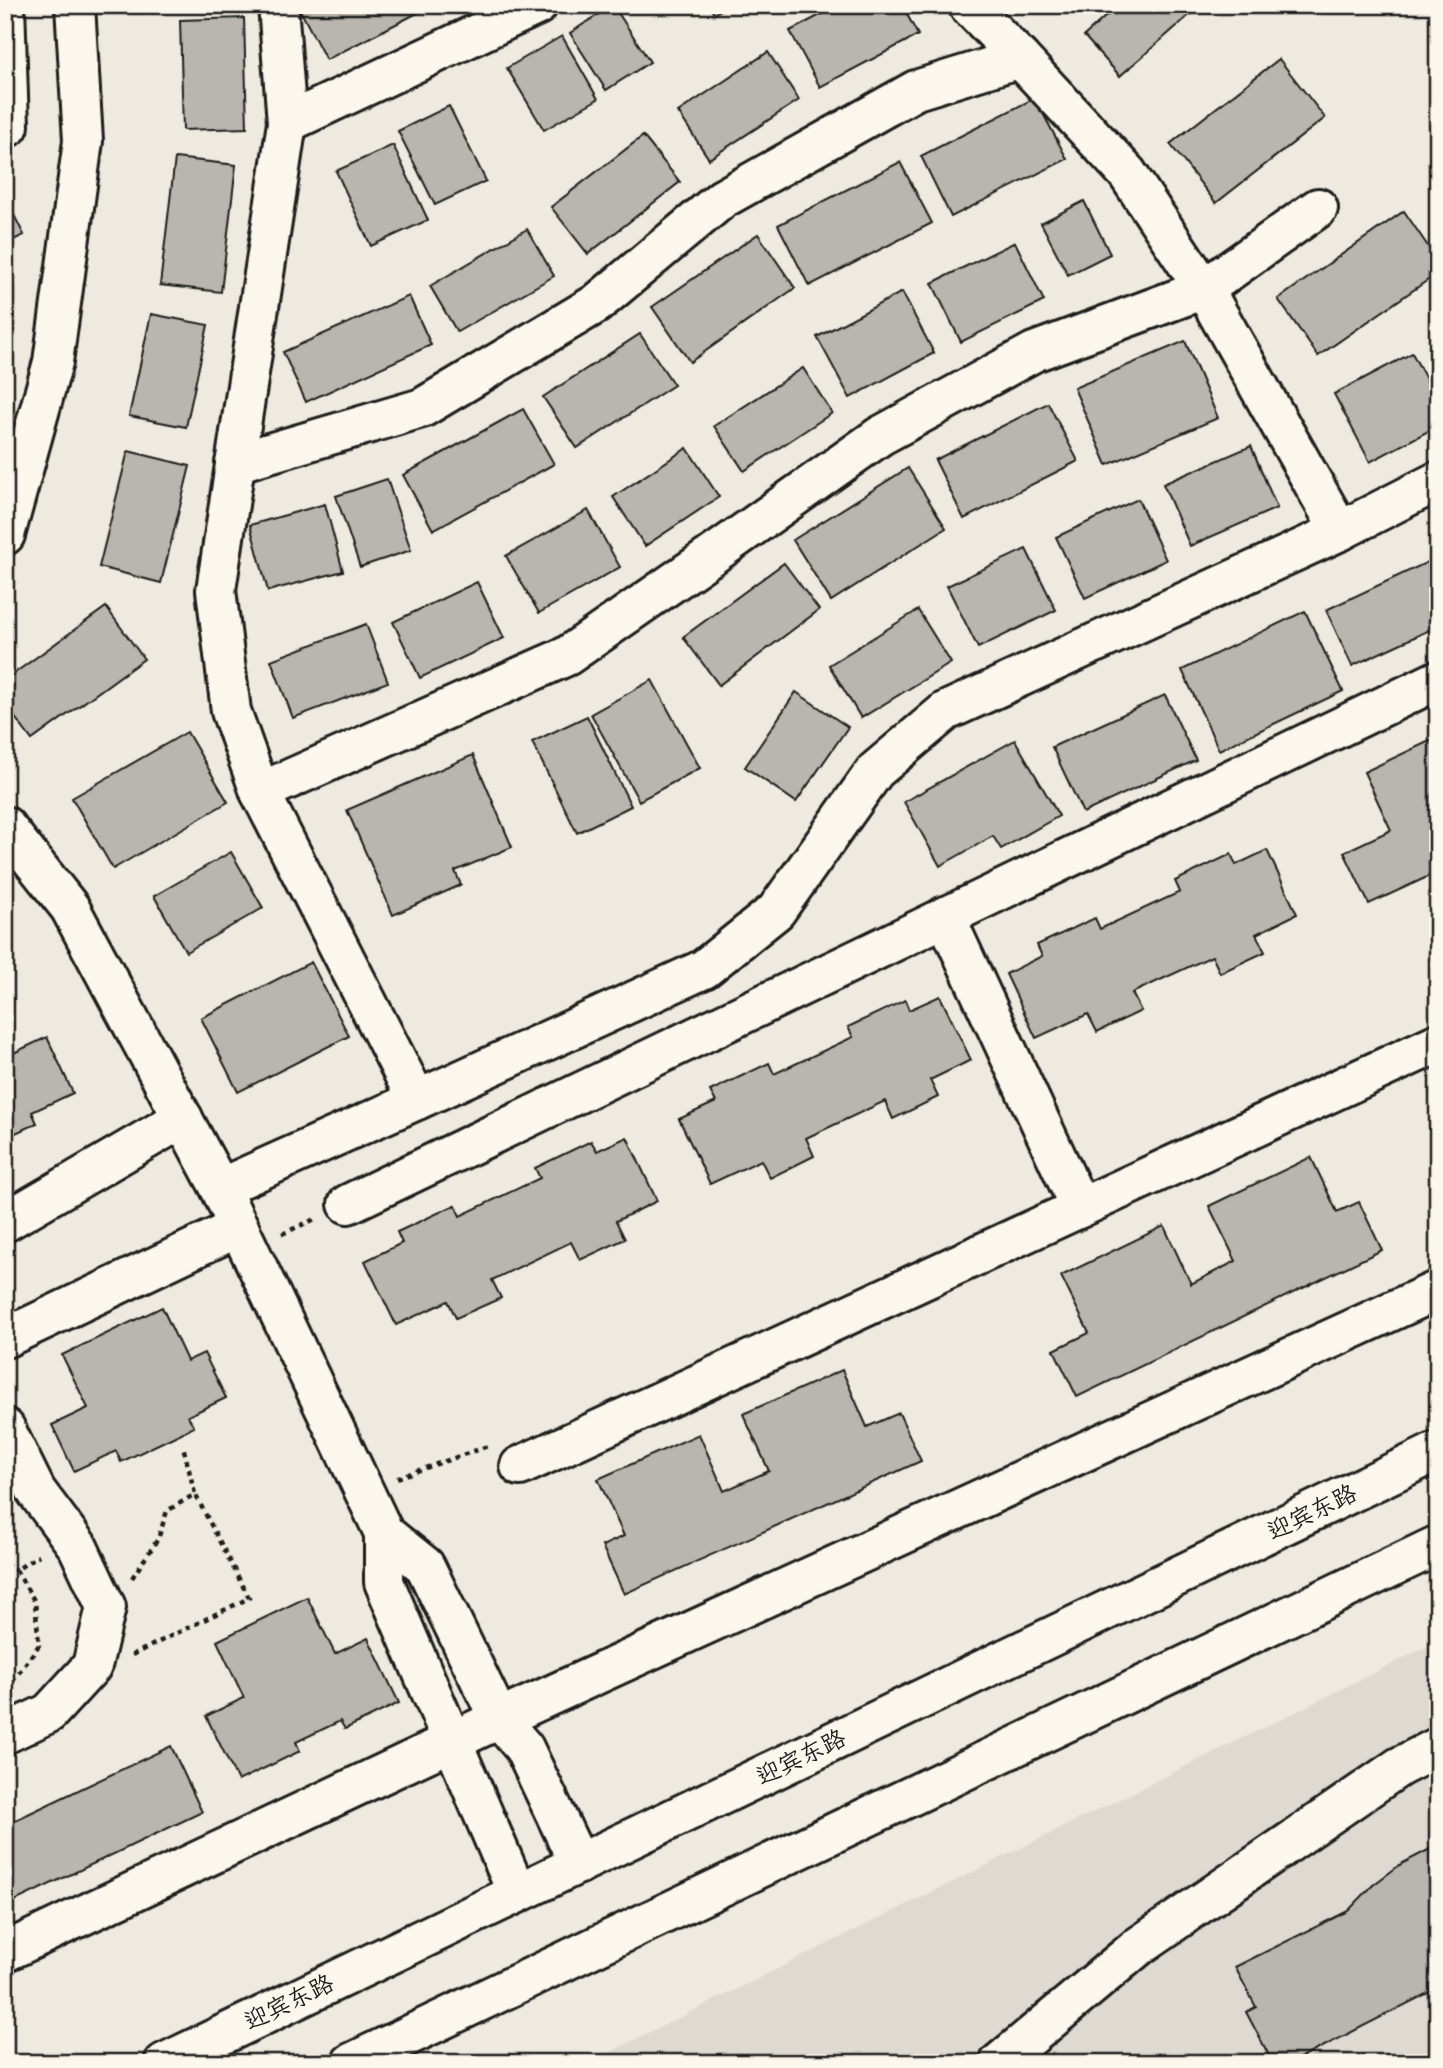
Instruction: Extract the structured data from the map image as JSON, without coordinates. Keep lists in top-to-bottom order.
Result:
{
  "streets": {
    "main road": ["迎宾东路"]
  }
}
